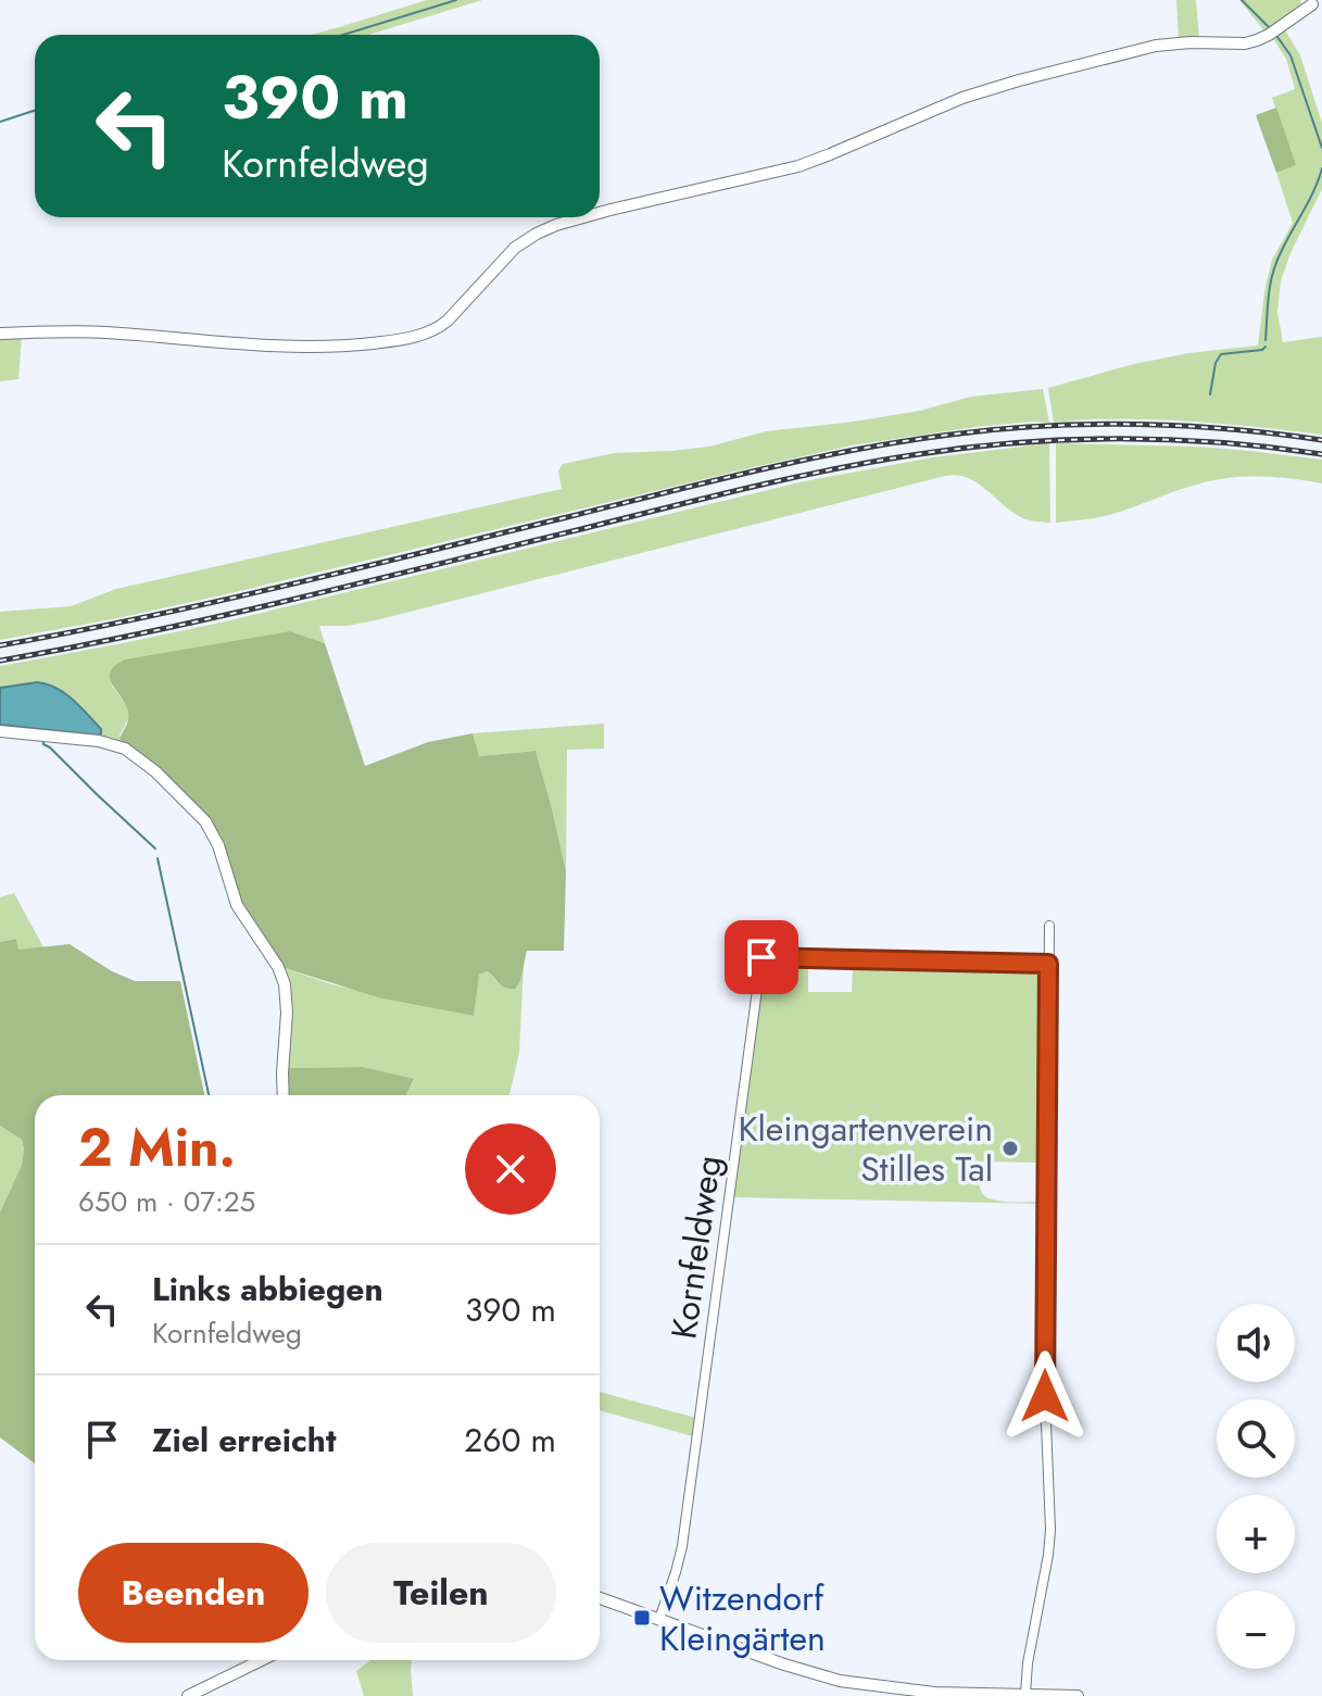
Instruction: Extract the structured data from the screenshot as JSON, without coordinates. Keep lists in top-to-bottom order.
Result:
{
  "streets": {
    "street": ["Kornfeldweg"]
  },
  "places": {
    "other": ["Kleingartenverein Stilles Tal"],
    "transit": ["Witzendorf Kleingärten"]
  },
  "page": {
    "turn": ["390 m", "Kornfeldweg"],
    "heading": ["2 Min.", "650 m · 07:25"],
    "list": [
      {
        "name": "Links abbiegen",
        "note": "Kornfeldweg",
        "value": "390 m"
      },
      {
        "name": "Ziel erreicht",
        "value": "260 m"
      }
    ],
    "map_buttons": ["+", "−"],
    "buttons": ["Beenden", "Teilen"]
  }
}
